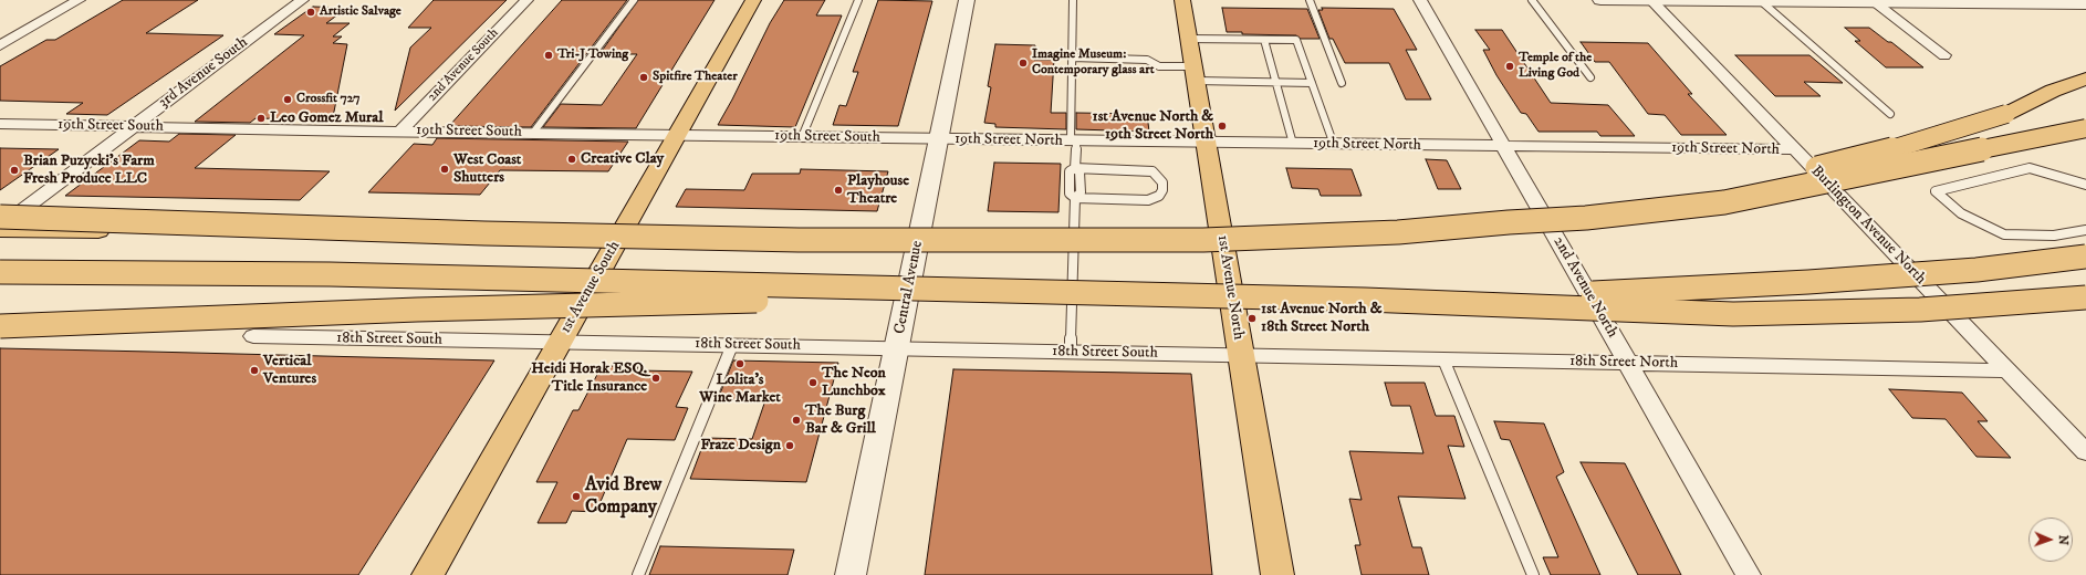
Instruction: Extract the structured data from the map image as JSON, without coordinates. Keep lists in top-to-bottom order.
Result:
{
  "streets": {
    "main road": ["1st Avenue South", "1st Avenue North"],
    "street": [
      "2nd Avenue South",
      "3rd Avenue South",
      "19th Street South",
      "19th Street North",
      "Burlington Avenue North",
      "Central Avenue",
      "2nd Avenue North",
      "18th Street South",
      "18th Street North"
    ]
  },
  "crossings": [
    ["2nd Avenue South", "19th Street South"],
    ["3rd Avenue South", "19th Street South"],
    ["19th Street South", "19th Street North"],
    ["19th Street South", "1st Avenue South"],
    ["19th Street South", "Central Avenue"],
    ["19th Street North", "Burlington Avenue North"],
    ["19th Street North", "Central Avenue"],
    ["19th Street North", "1st Avenue North"],
    ["19th Street North", "2nd Avenue North"],
    ["Burlington Avenue North", "18th Street North"],
    ["1st Avenue South", "18th Street South"],
    ["Central Avenue", "18th Street South"],
    ["1st Avenue North", "18th Street South"],
    ["1st Avenue North", "18th Street North"],
    ["2nd Avenue North", "18th Street North"],
    ["18th Street South", "18th Street North"]
  ],
  "places": [
    "Artistic Salvage",
    "Tri-J Towing",
    "Imagine Museum: Contemporary glass art",
    "Temple of the Living God",
    "Spitfire Theater",
    "Crossfit 727",
    "Leo Gomez Mural",
    "1st Avenue North & 19th Street North",
    "Creative Clay",
    "West Coast Shutters",
    "Brian Puzycki's Farm Fresh Produce LLC",
    "Playhouse Theatre",
    "1st Avenue North & 18th Street North",
    "Lolita's Wine Market",
    "Vertical Ventures",
    "Heidi Horak ESQ. Title Insurance",
    "The Neon Lunchbox",
    "The Burg Bar & Grill",
    "Fraze Design",
    "Avid Brew Company"
  ],
  "north": "right"
}
